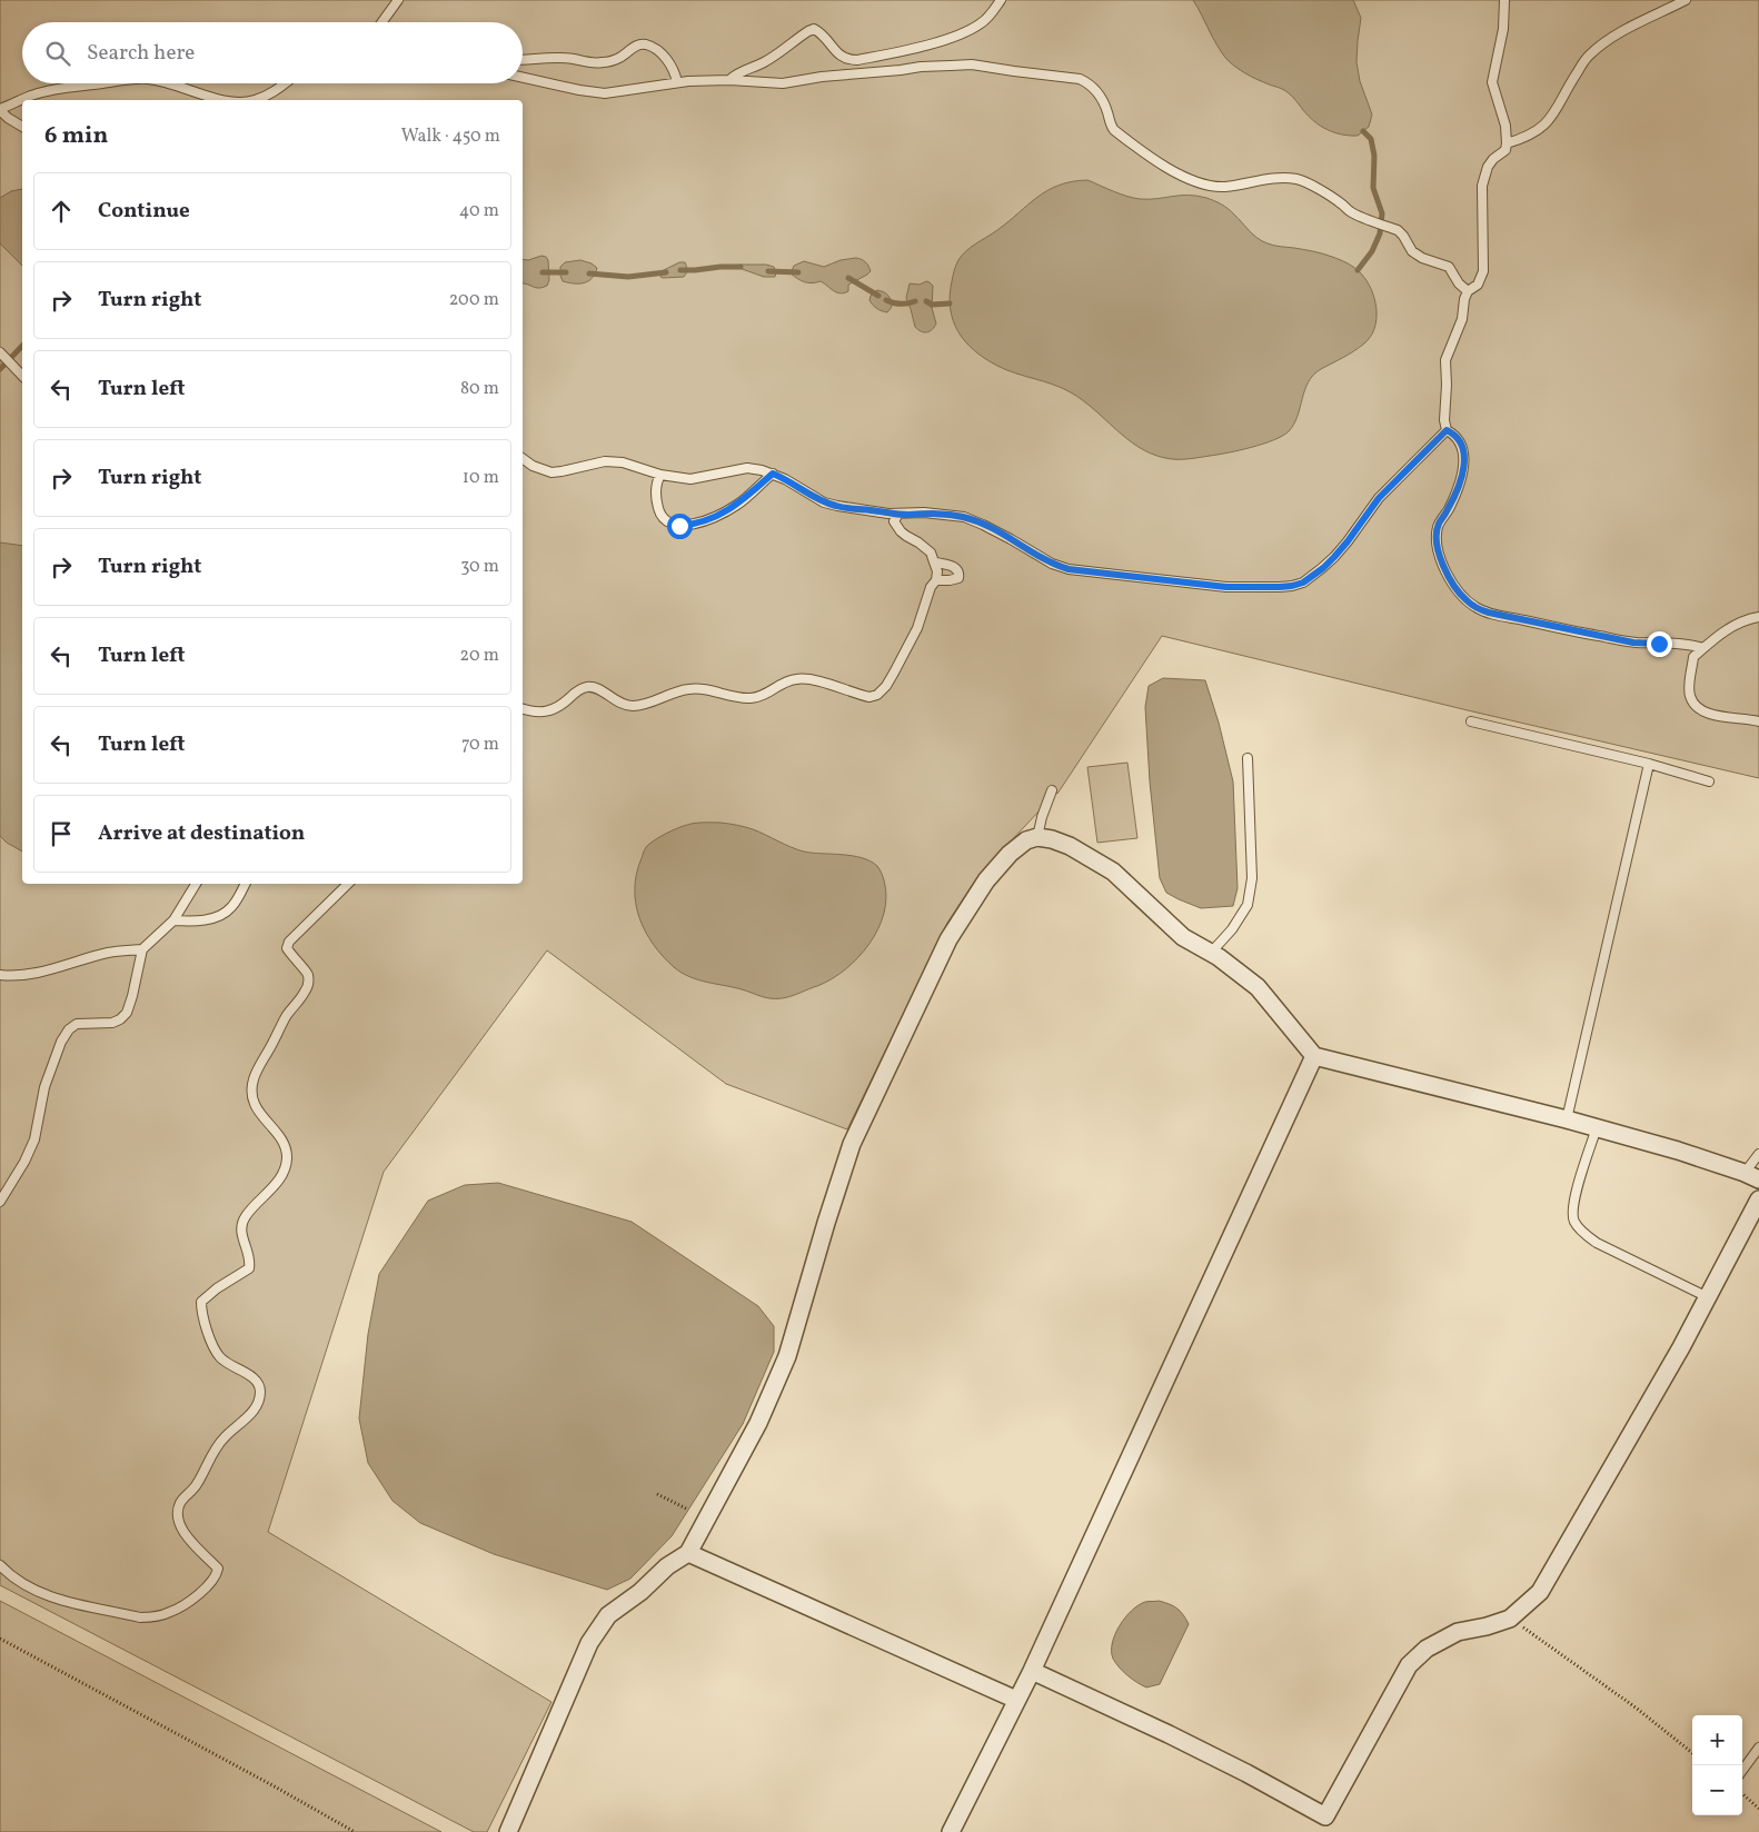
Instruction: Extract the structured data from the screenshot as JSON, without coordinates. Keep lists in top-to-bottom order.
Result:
{
  "page": {
    "search": "Search here",
    "heading": ["6 min", "Walk · 450 m"],
    "list": [
      ["Continue", "40 m"],
      ["Turn right", "200 m"],
      ["Turn left", "80 m"],
      ["Turn right", "10 m"],
      ["Turn right", "30 m"],
      ["Turn left", "20 m"],
      ["Turn left", "70 m"],
      "Arrive at destination"
    ],
    "map_buttons": ["+", "−"]
  }
}
